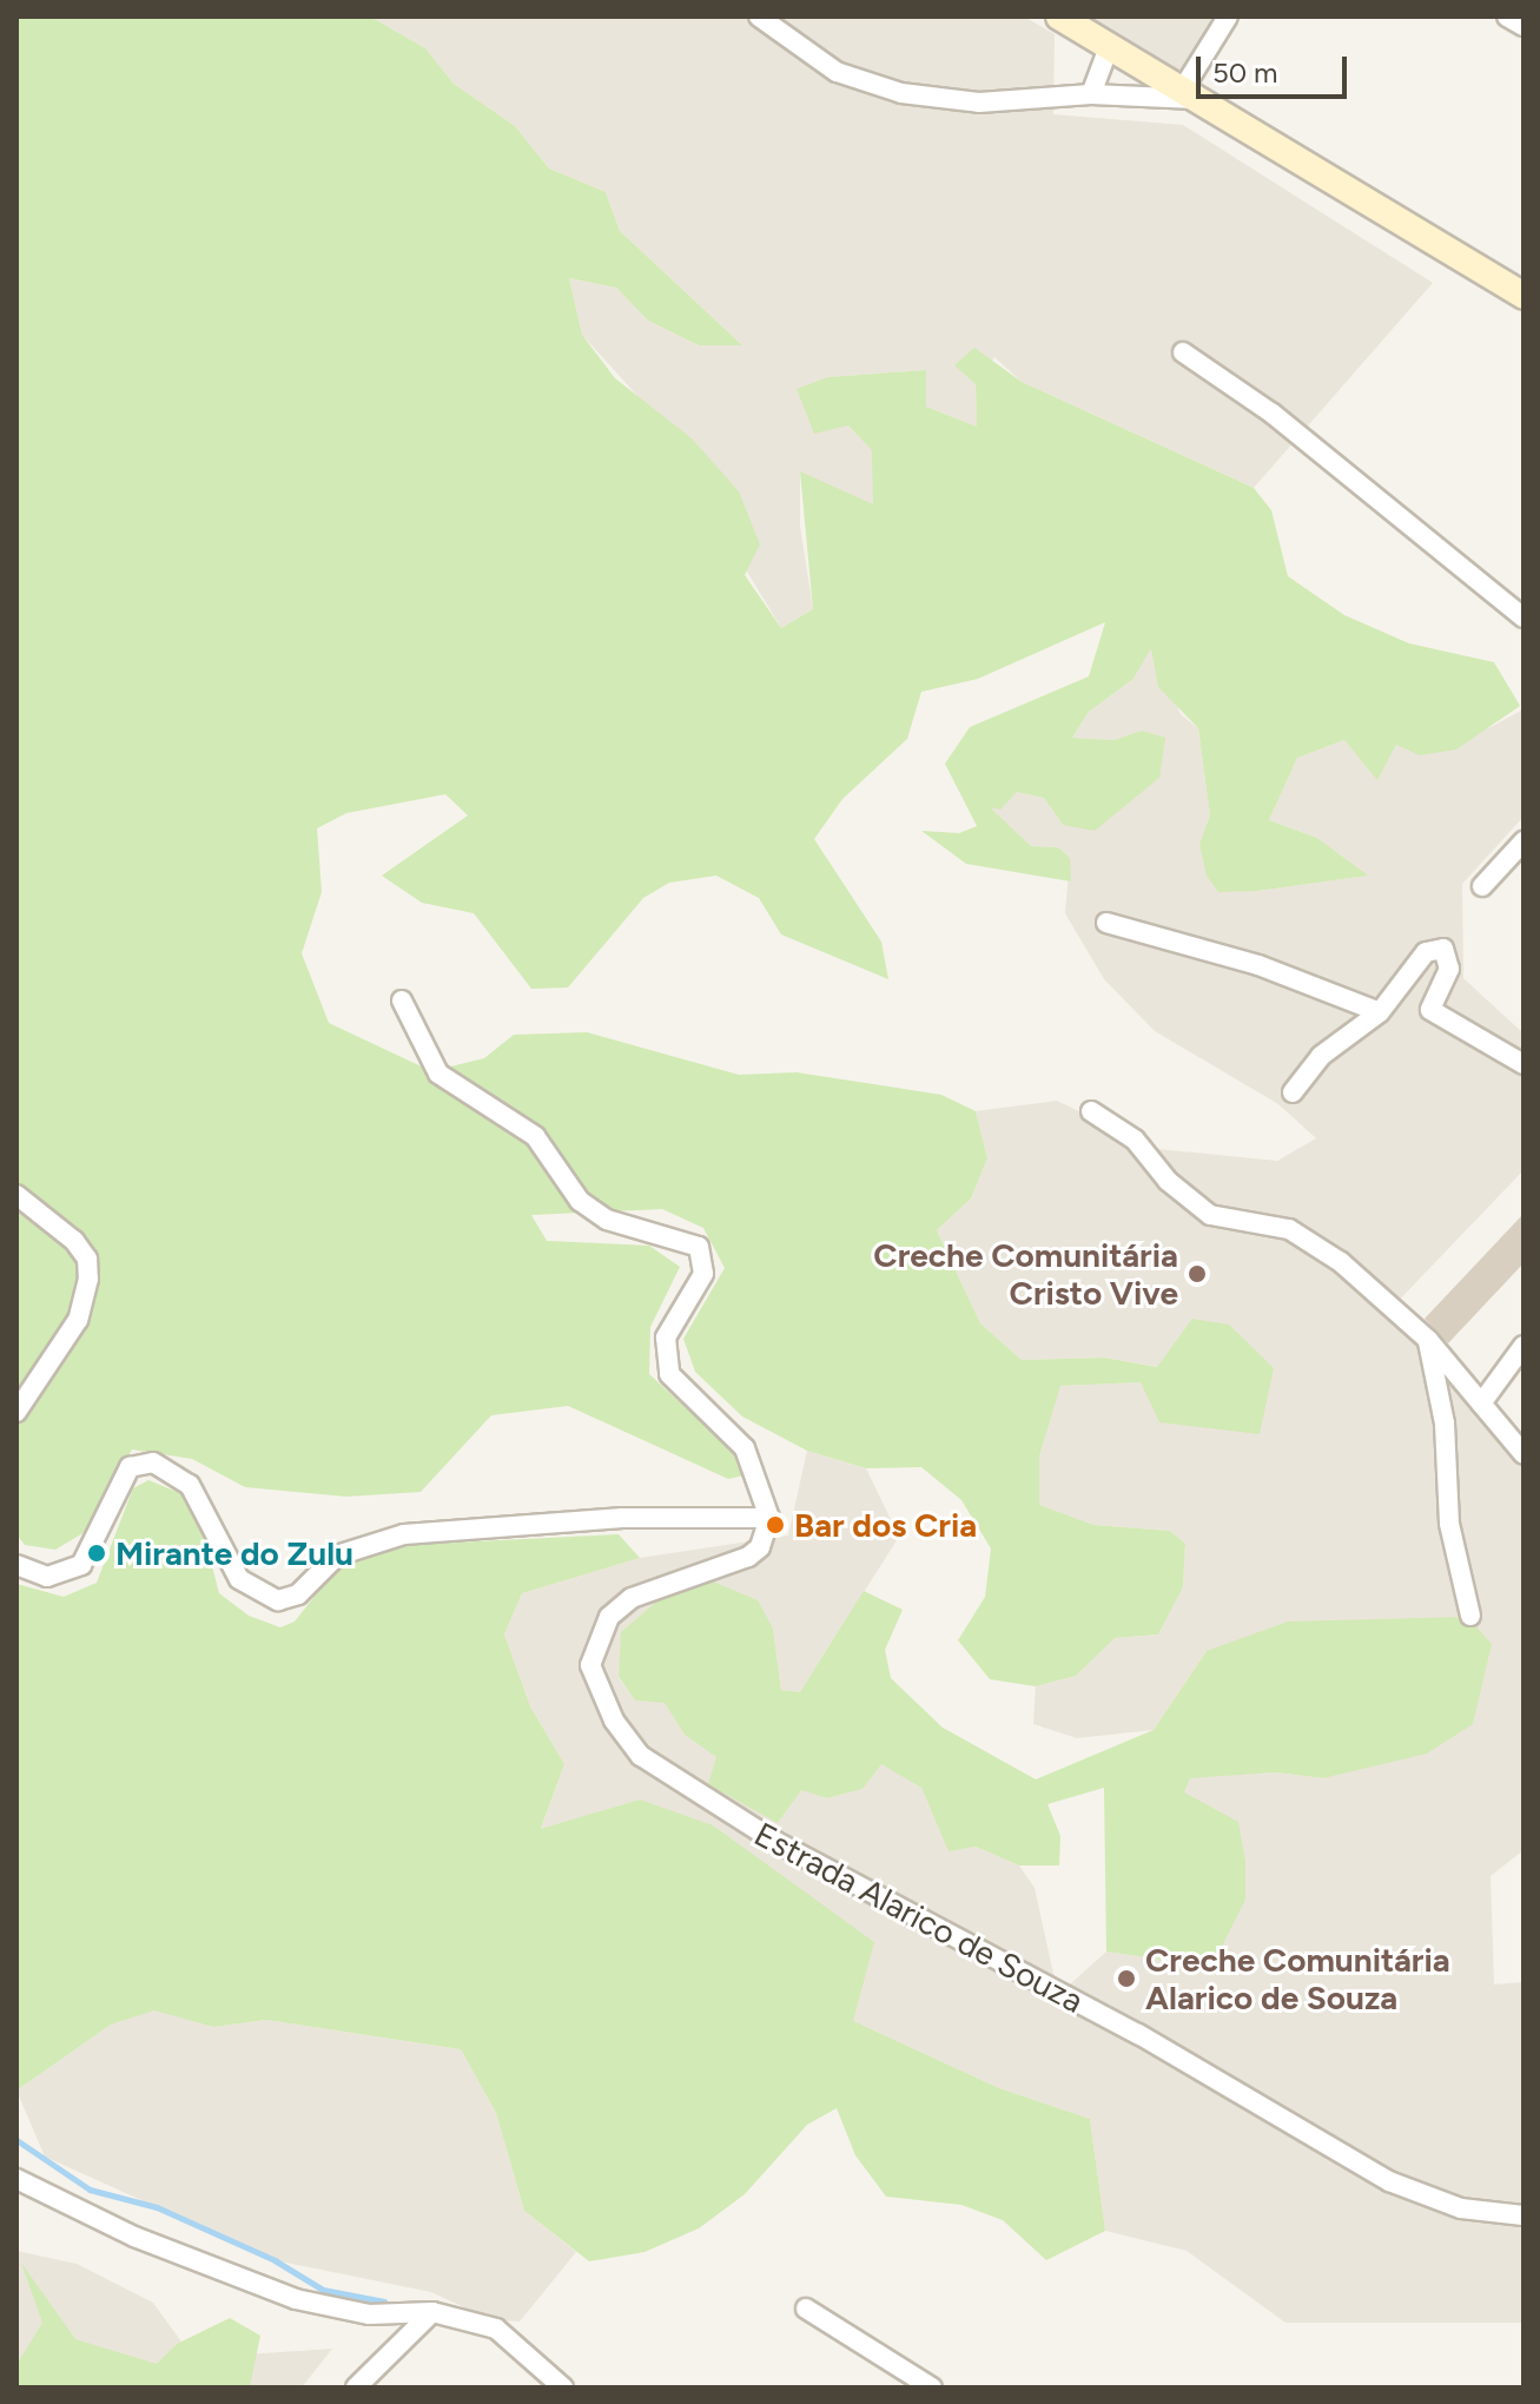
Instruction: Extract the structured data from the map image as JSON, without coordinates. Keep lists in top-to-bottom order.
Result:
{
  "streets": {
    "street": ["Estrada Alarico de Souza"]
  },
  "places": [
    "Creche Comunitária Cristo Vive",
    "Bar dos Cria",
    "Mirante do Zulu",
    "Creche Comunitária Alarico de Souza"
  ],
  "scale_bar": "50 m"
}
